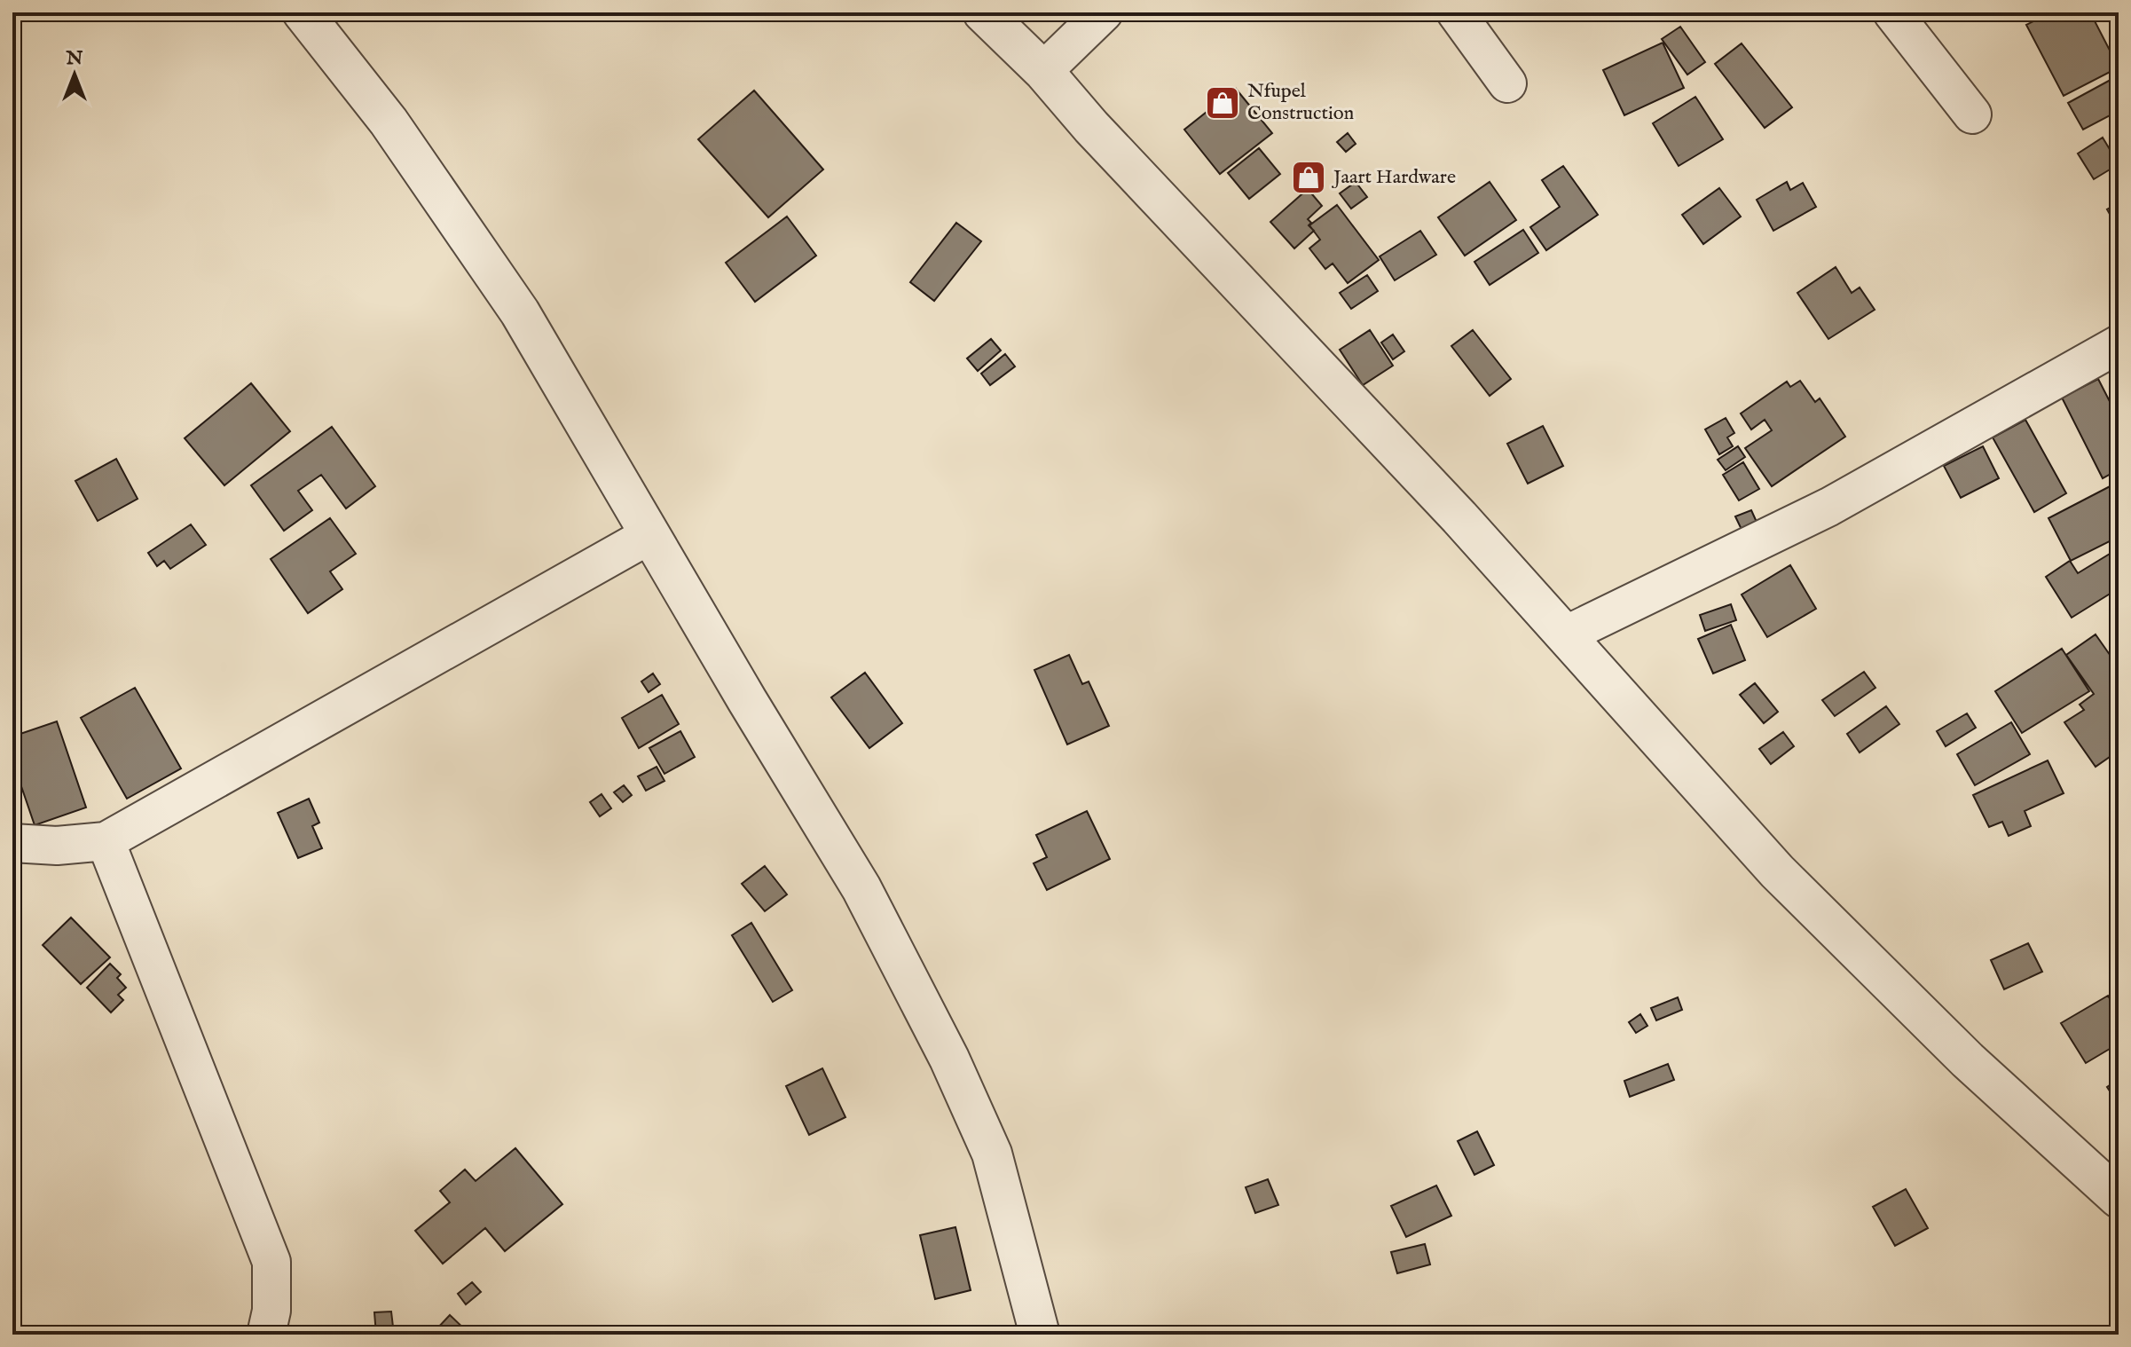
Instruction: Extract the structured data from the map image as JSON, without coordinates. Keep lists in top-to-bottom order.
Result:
{
  "places": {
    "shop": ["Nfupel Construction", "Jaart Hardware"]
  },
  "north": "top"
}
